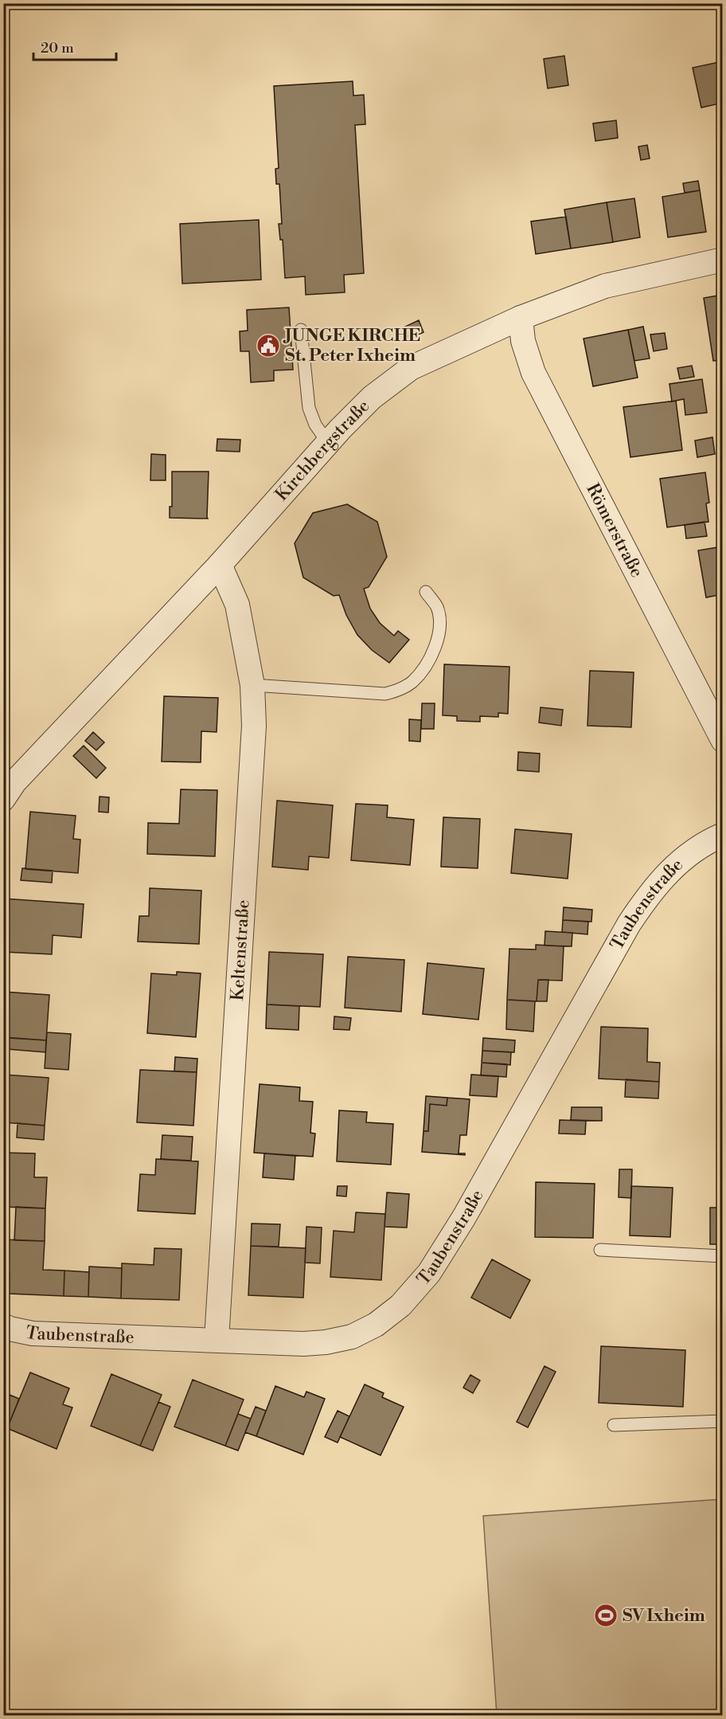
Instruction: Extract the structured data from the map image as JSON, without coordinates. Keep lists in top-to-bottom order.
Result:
{
  "streets": {
    "street": [
      "Kirchbergstraße",
      "Römerstraße",
      "Taubenstraße",
      "Keltenstraße"
    ]
  },
  "crossings": [
    ["Kirchbergstraße", "Römerstraße"],
    ["Kirchbergstraße", "Keltenstraße"],
    ["Taubenstraße", "Keltenstraße"]
  ],
  "places": {
    "public building": ["JUNGE KIRCHE St. Peter Ixheim"],
    "sports": ["SV Ixheim"]
  },
  "scale_bar": "20 m"
}
